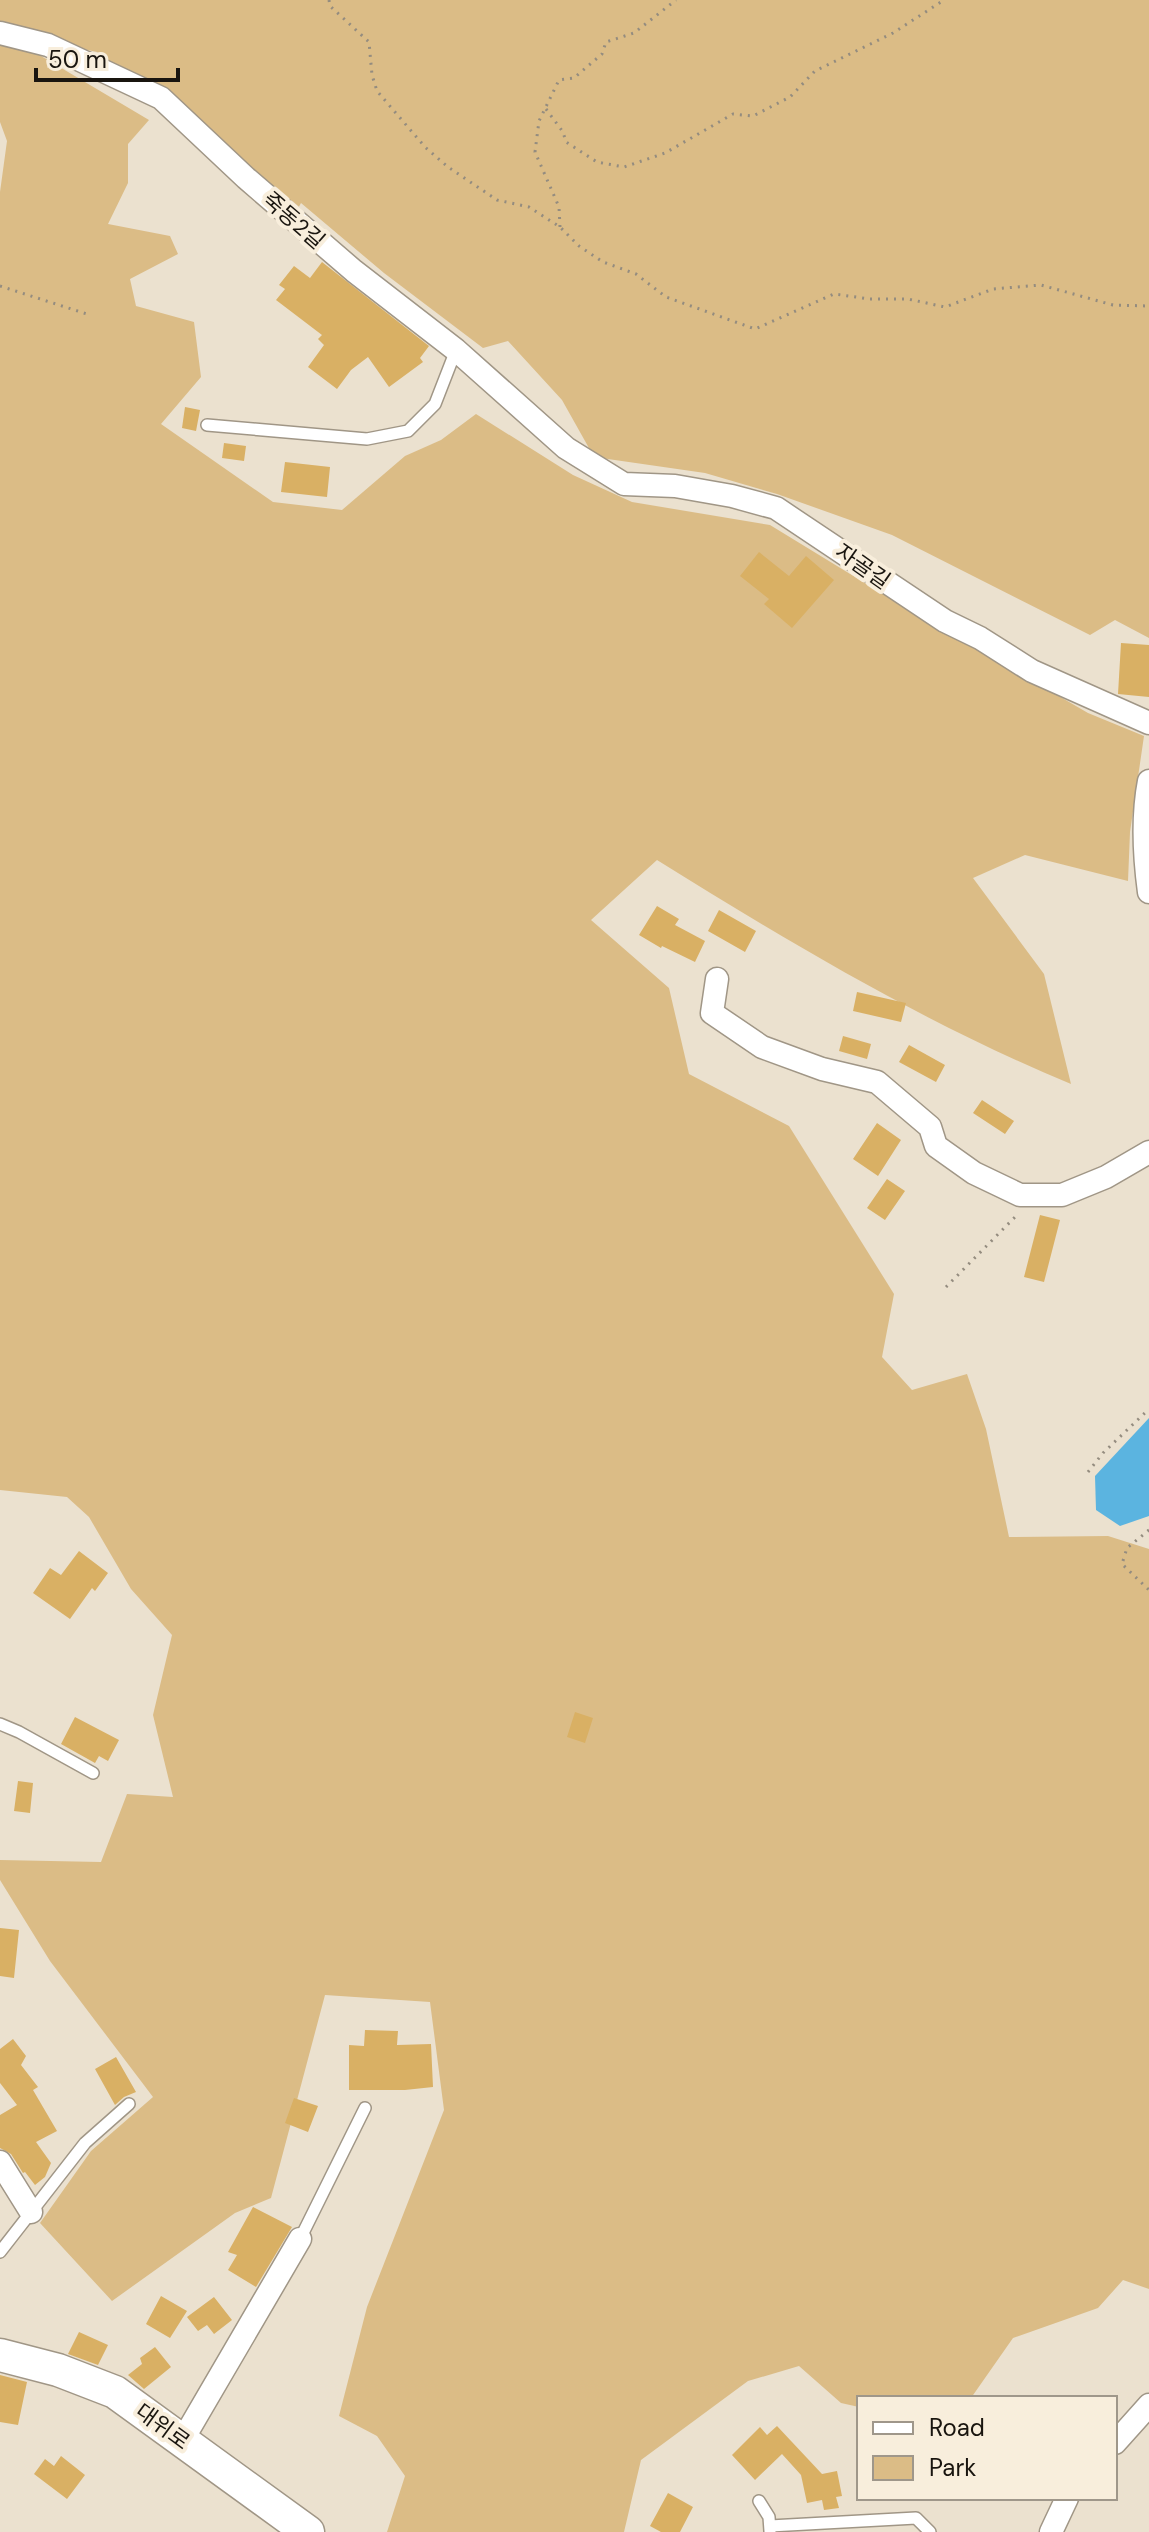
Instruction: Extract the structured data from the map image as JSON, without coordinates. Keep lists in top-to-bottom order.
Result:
{
  "streets": {
    "main road": ["대위로"],
    "street": ["죽동2길", "자골길"]
  },
  "crossings": [
    ["죽동2길", "자골길"]
  ],
  "legend": ["Road", "Park"],
  "scale_bar": "50 m"
}
